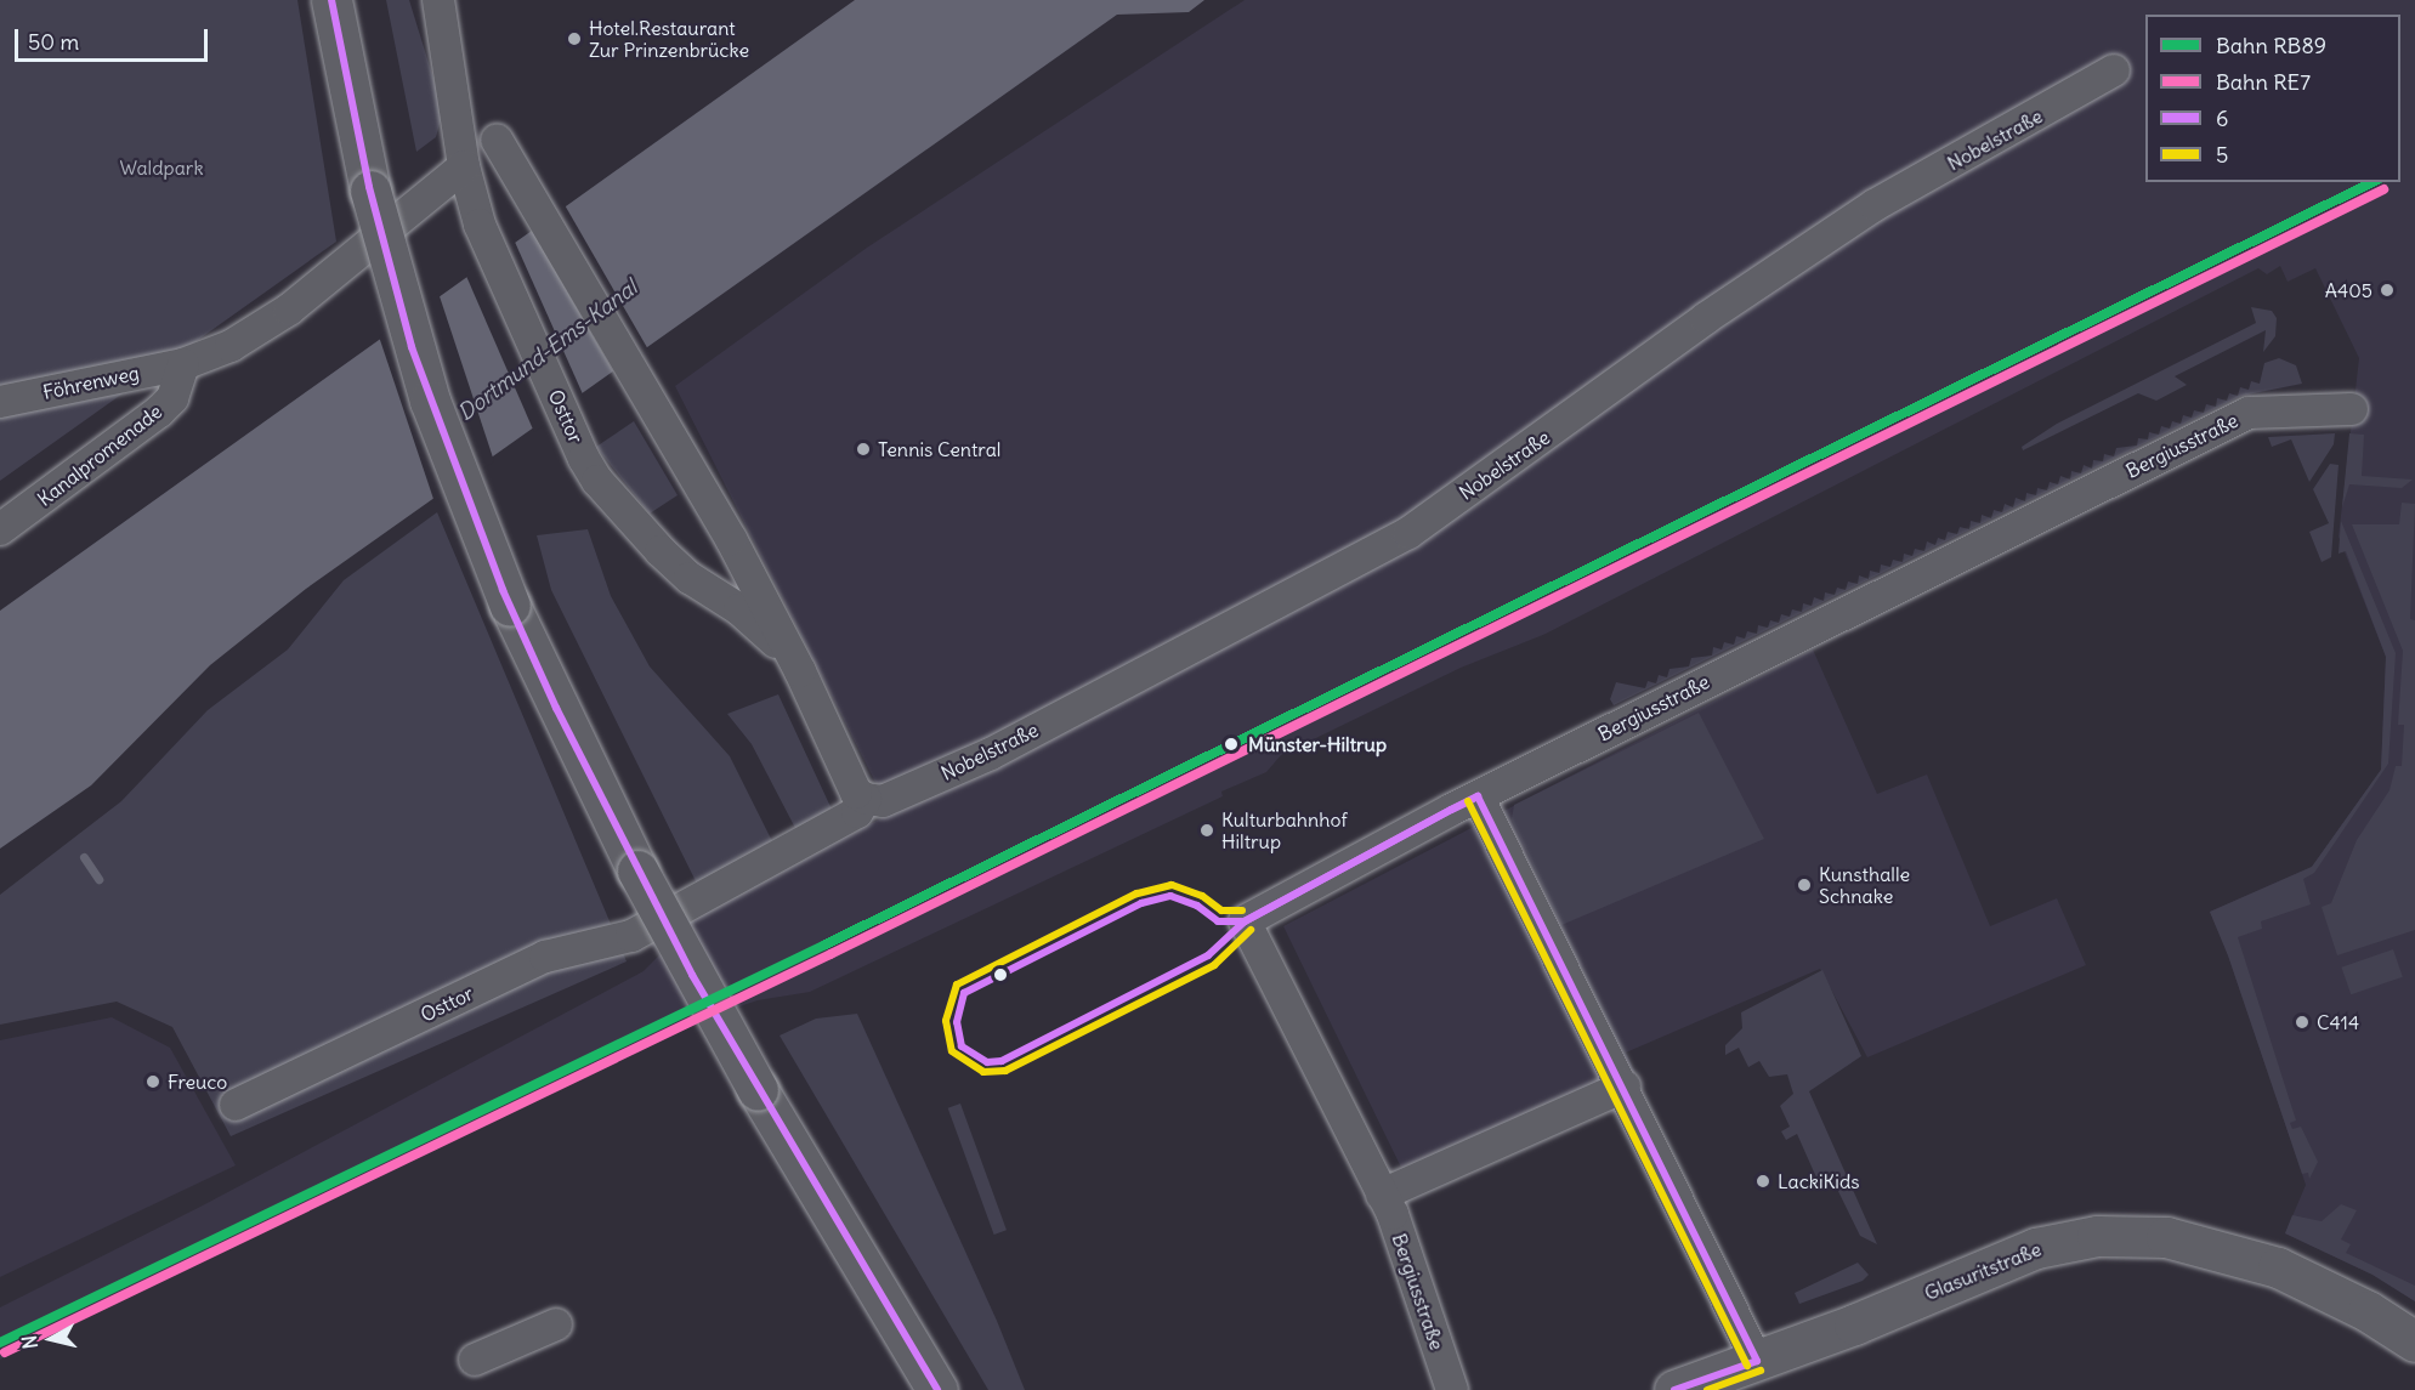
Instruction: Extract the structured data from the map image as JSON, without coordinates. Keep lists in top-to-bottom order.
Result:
{
  "streets": {
    "main road": ["Glasuritstraße"],
    "street": [
      "Nobelstraße",
      "Föhrenweg",
      "Osttor",
      "Bergiusstraße",
      "Kanalpromenade"
    ]
  },
  "crossings": [
    ["Nobelstraße", "Osttor"],
    ["Föhrenweg", "Kanalpromenade"]
  ],
  "water": ["Dortmund-Ems-Kanal"],
  "parks": ["Waldpark"],
  "places": [
    "Hotel.Restaurant Zur Prinzenbrücke",
    "A405",
    "Tennis Central",
    "Münster-Hiltrup",
    "Kulturbahnhof Hiltrup",
    "Kunsthalle Schnake",
    "C414",
    "Freuco",
    "LackiKids"
  ],
  "lines": [
    "transit line 6",
    "rail line RB89",
    "rail line RE7",
    "transit line 5"
  ],
  "legend": [
    "Bahn RB89",
    "Bahn RE7",
    "6",
    "5"
  ],
  "scale_bar": "50 m",
  "north": "left"
}
